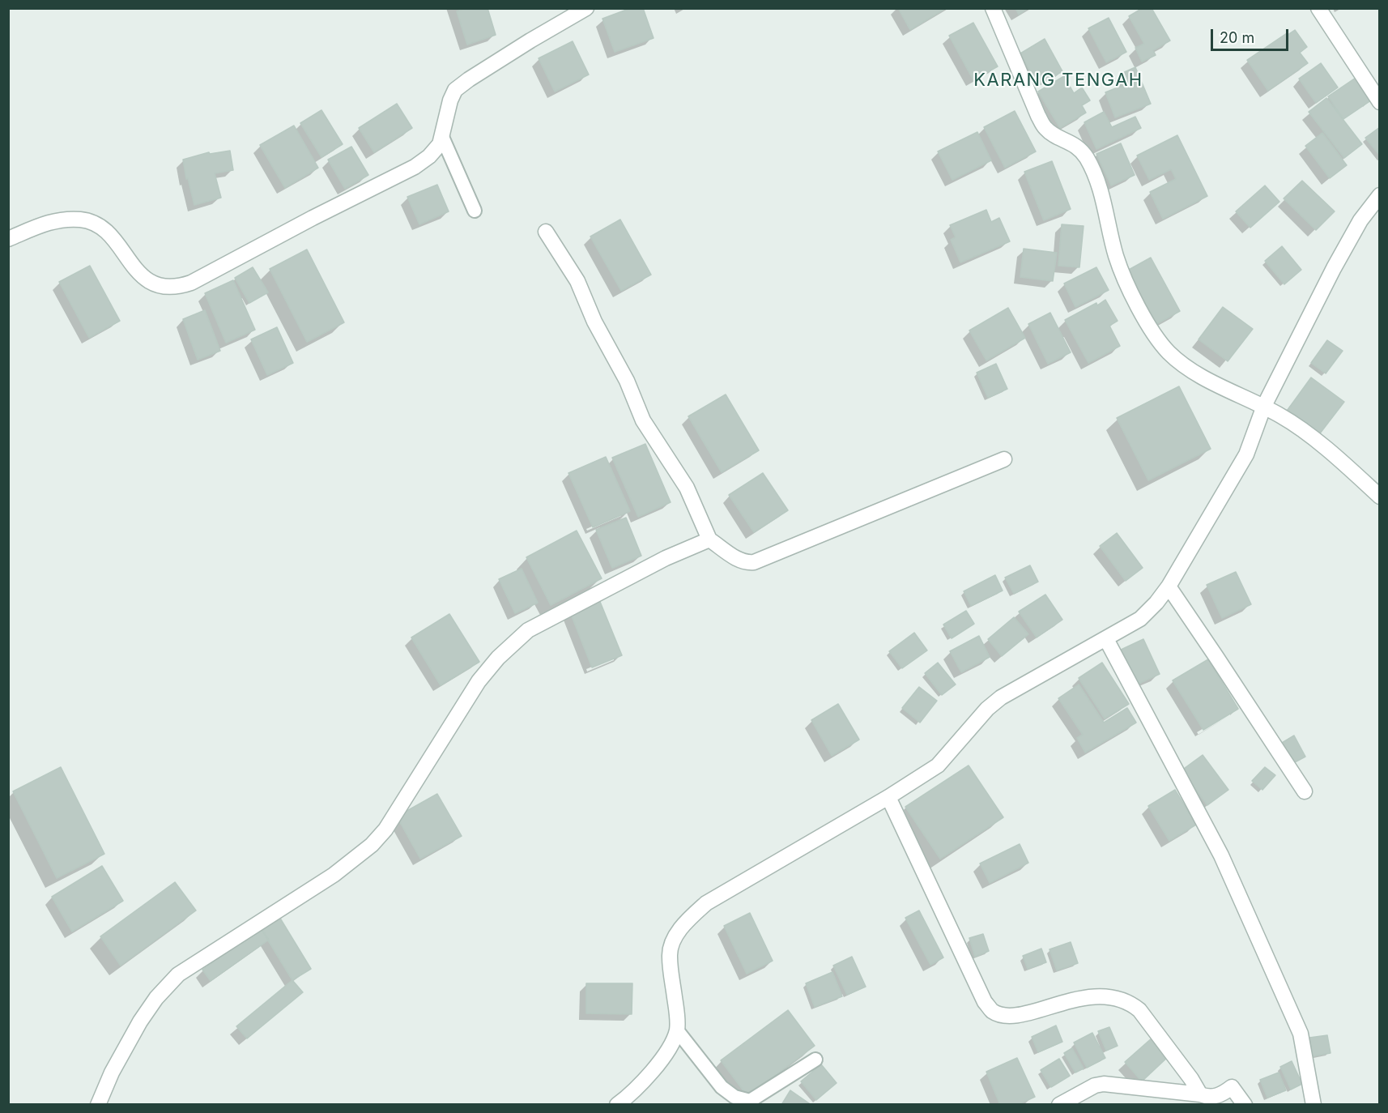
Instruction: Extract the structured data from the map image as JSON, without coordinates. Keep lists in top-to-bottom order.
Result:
{
  "districts": ["KARANG TENGAH"],
  "scale_bar": "20 m"
}
